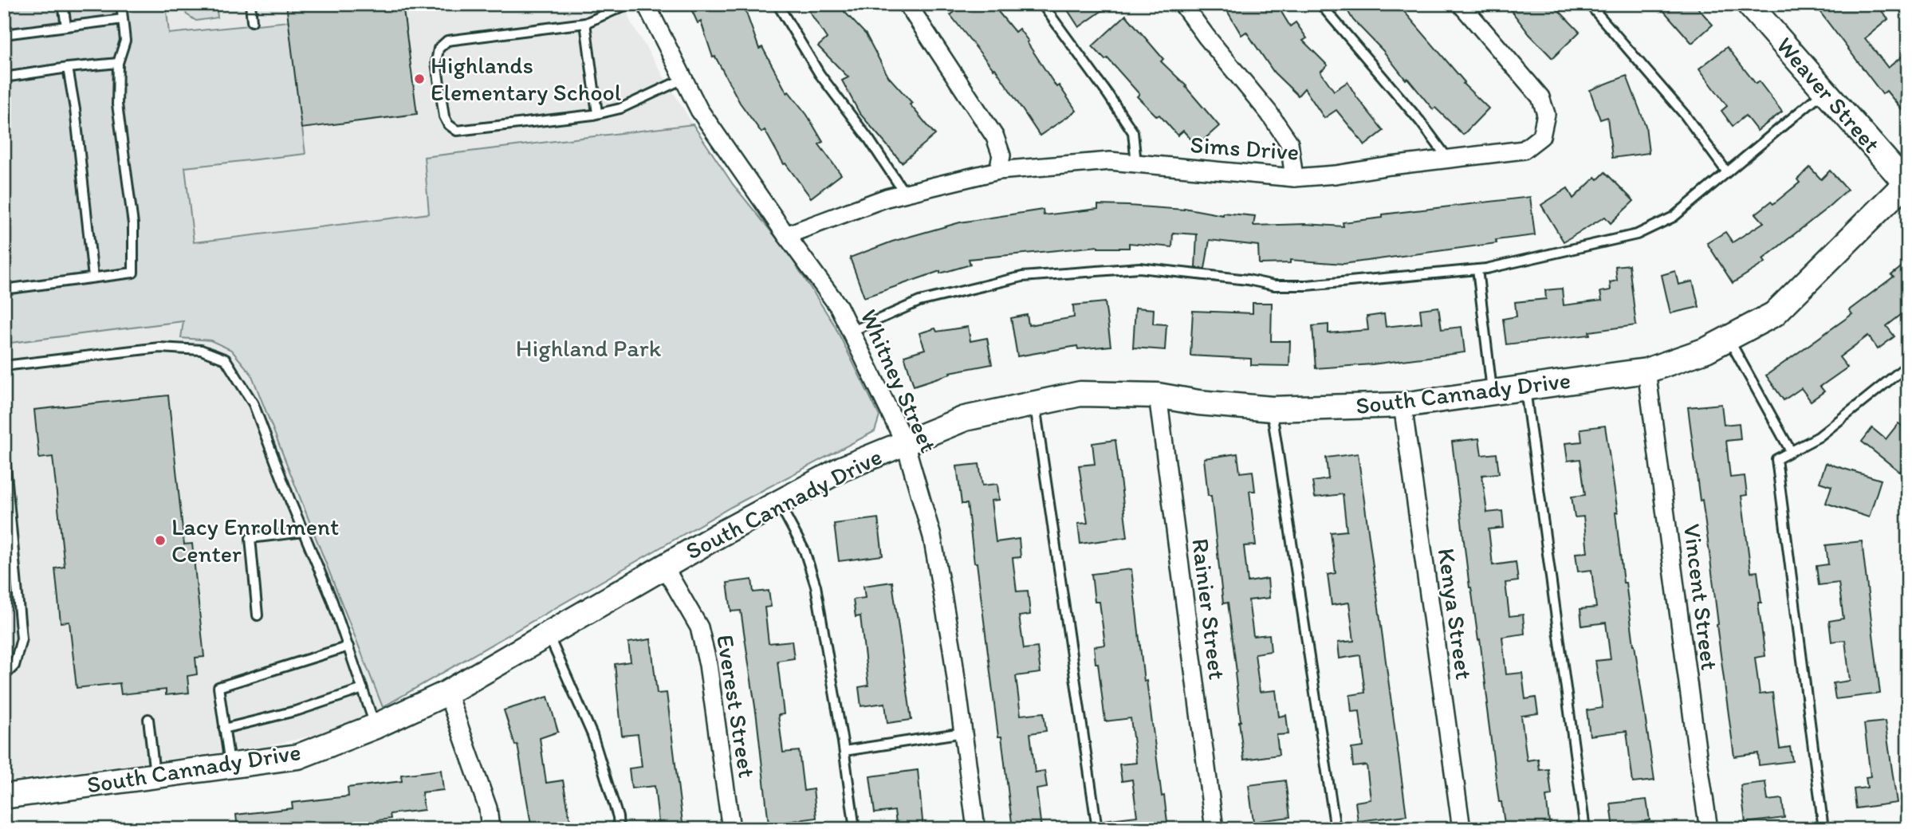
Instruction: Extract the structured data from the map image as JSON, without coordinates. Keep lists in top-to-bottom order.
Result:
{
  "streets": {
    "street": [
      "Weaver Street",
      "Sims Drive",
      "Whitney Street",
      "South Cannady Drive",
      "Vincent Street",
      "Rainier Street",
      "Kenya Street",
      "Everest Street"
    ]
  },
  "crossings": [
    ["Weaver Street", "South Cannady Drive"],
    ["Sims Drive", "Whitney Street"],
    ["Whitney Street", "South Cannady Drive"],
    ["South Cannady Drive", "Vincent Street"],
    ["South Cannady Drive", "Rainier Street"],
    ["South Cannady Drive", "Kenya Street"],
    ["South Cannady Drive", "Everest Street"]
  ],
  "parks": ["Highland Park"],
  "places": ["Highlands Elementary School", "Lacy Enrollment Center"]
}
